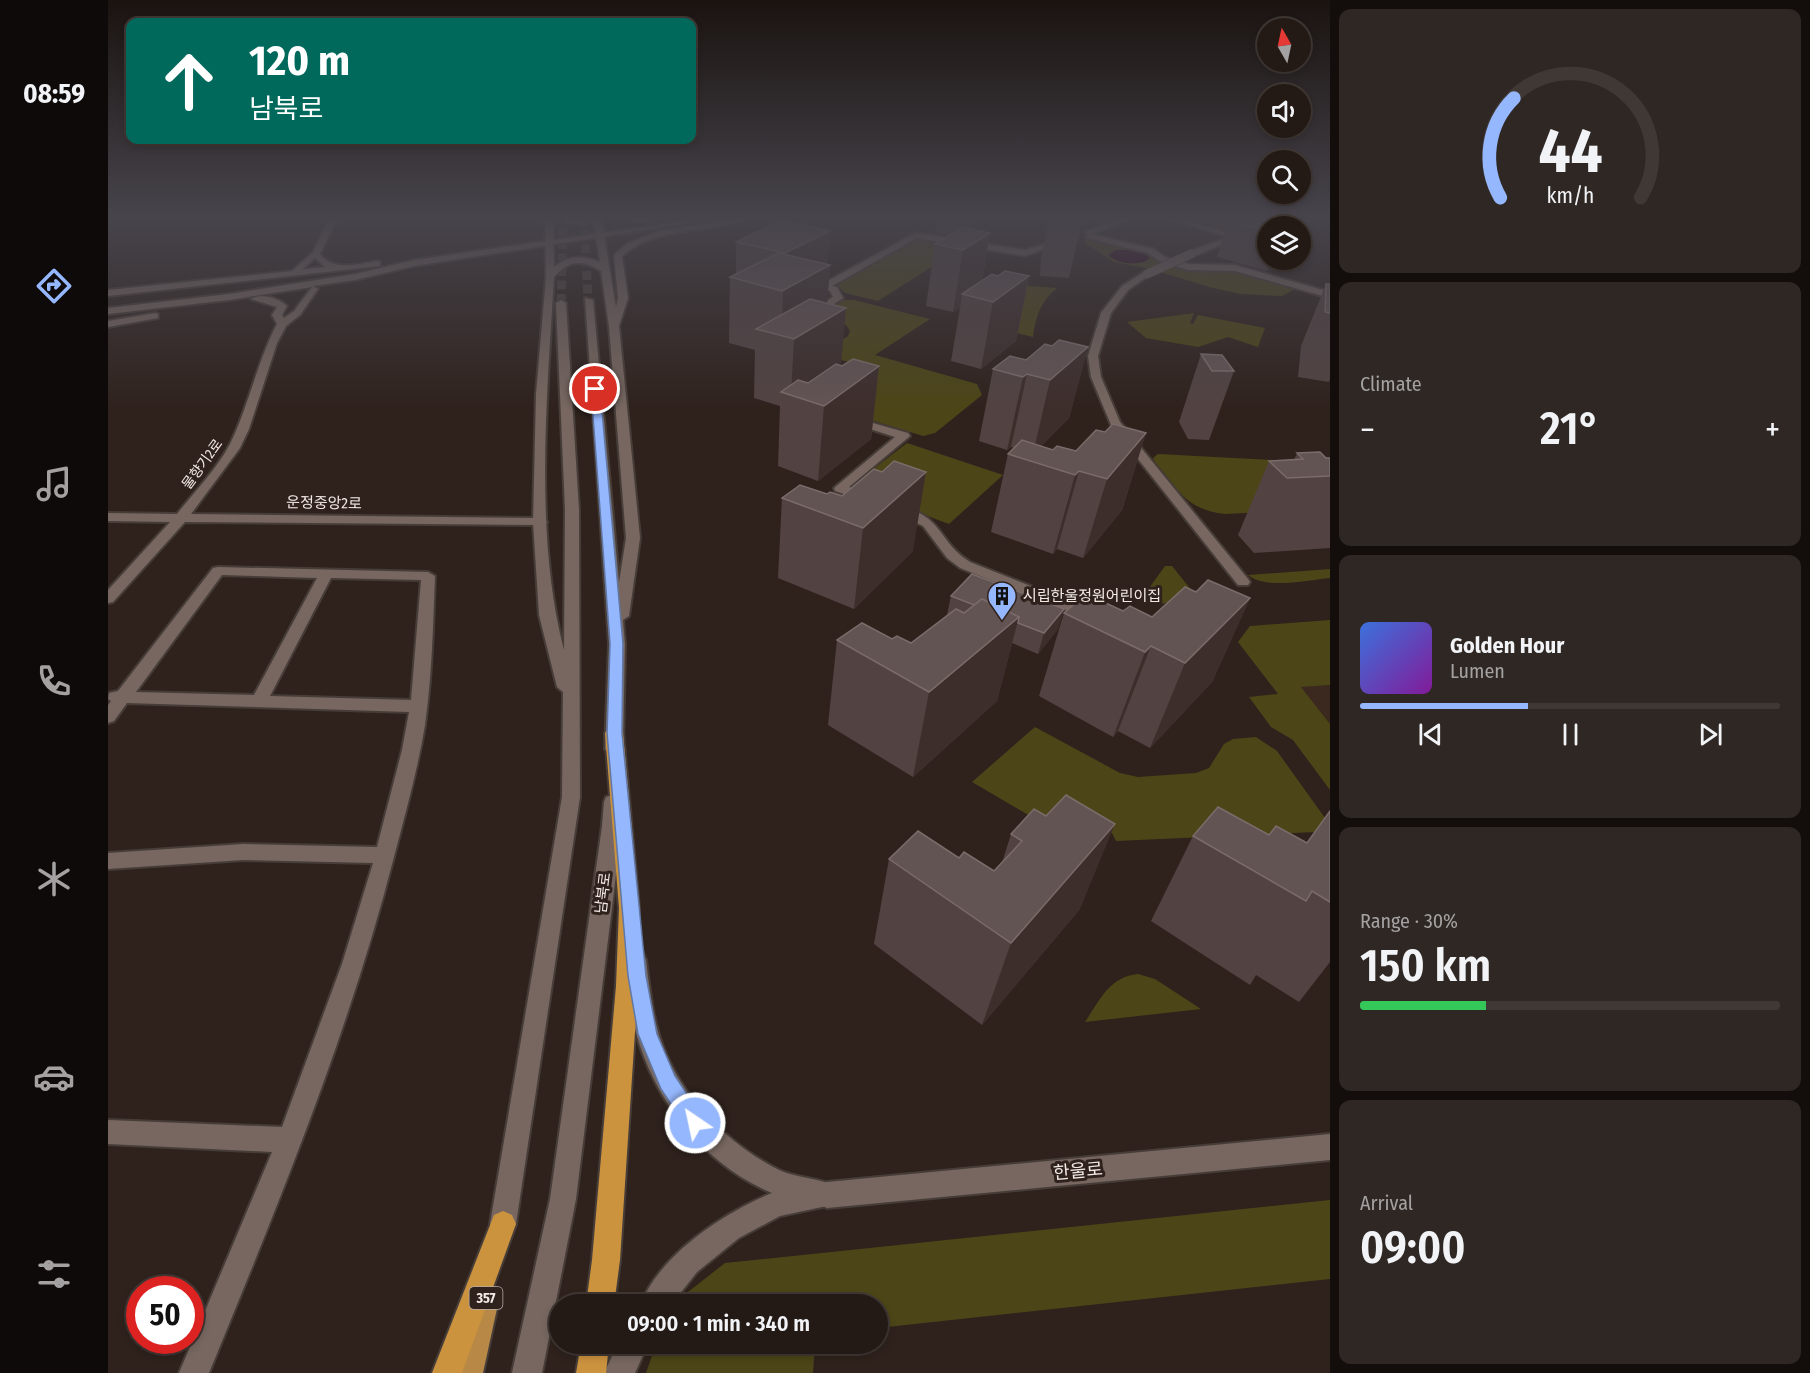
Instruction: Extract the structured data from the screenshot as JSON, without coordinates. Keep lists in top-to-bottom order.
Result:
{
  "streets": {
    "main road": ["357"],
    "street": [
      "물향기2로",
      "운정중앙2로",
      "남북로",
      "한울로"
    ]
  },
  "crossings": [
    ["물향기2로", "운정중앙2로"]
  ],
  "places": {
    "building": ["시립한울정원어린이집"]
  },
  "north": "top",
  "page": {
    "tabs": "08:59",
    "turn": ["120 m", "남북로"],
    "tile": [
      "Climate",
      ["Range · 30%", "150 km"],
      ["Arrival", "09:00"]
    ],
    "heat": ["−", "21°", "+"],
    "song": ["Golden Hour", "Lumen"],
    "limit": "50",
    "trip": "09:00 · 1 min · 340 m",
    "gauge": ["44", "km/h"]
  }
}
